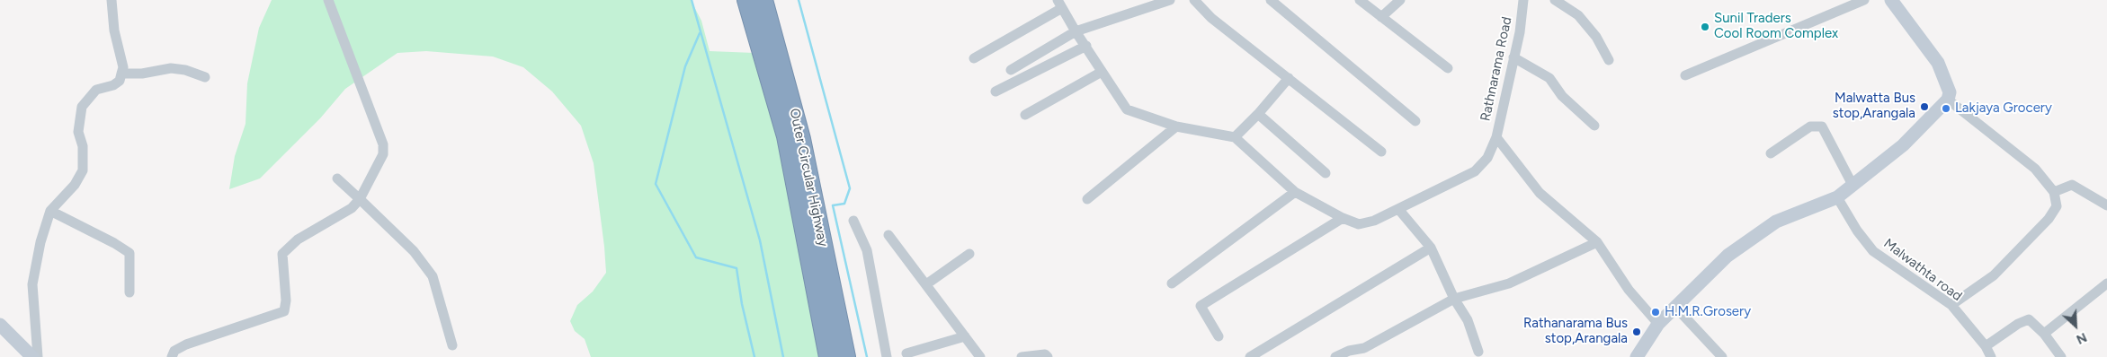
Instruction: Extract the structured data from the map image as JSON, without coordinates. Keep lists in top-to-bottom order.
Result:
{
  "streets": {
    "highway": ["Outer Circular Highway"],
    "street": ["Rathnarama Road", "Malwathta road"]
  },
  "places": [
    "Sunil Traders Cool Room Complex",
    "Malwatta Bus stop,Arangala",
    "Lakjaya Grocery",
    "H.M.R.Grosery",
    "Rathanarama Bus stop,Arangala"
  ],
  "north": "bottom right"
}
